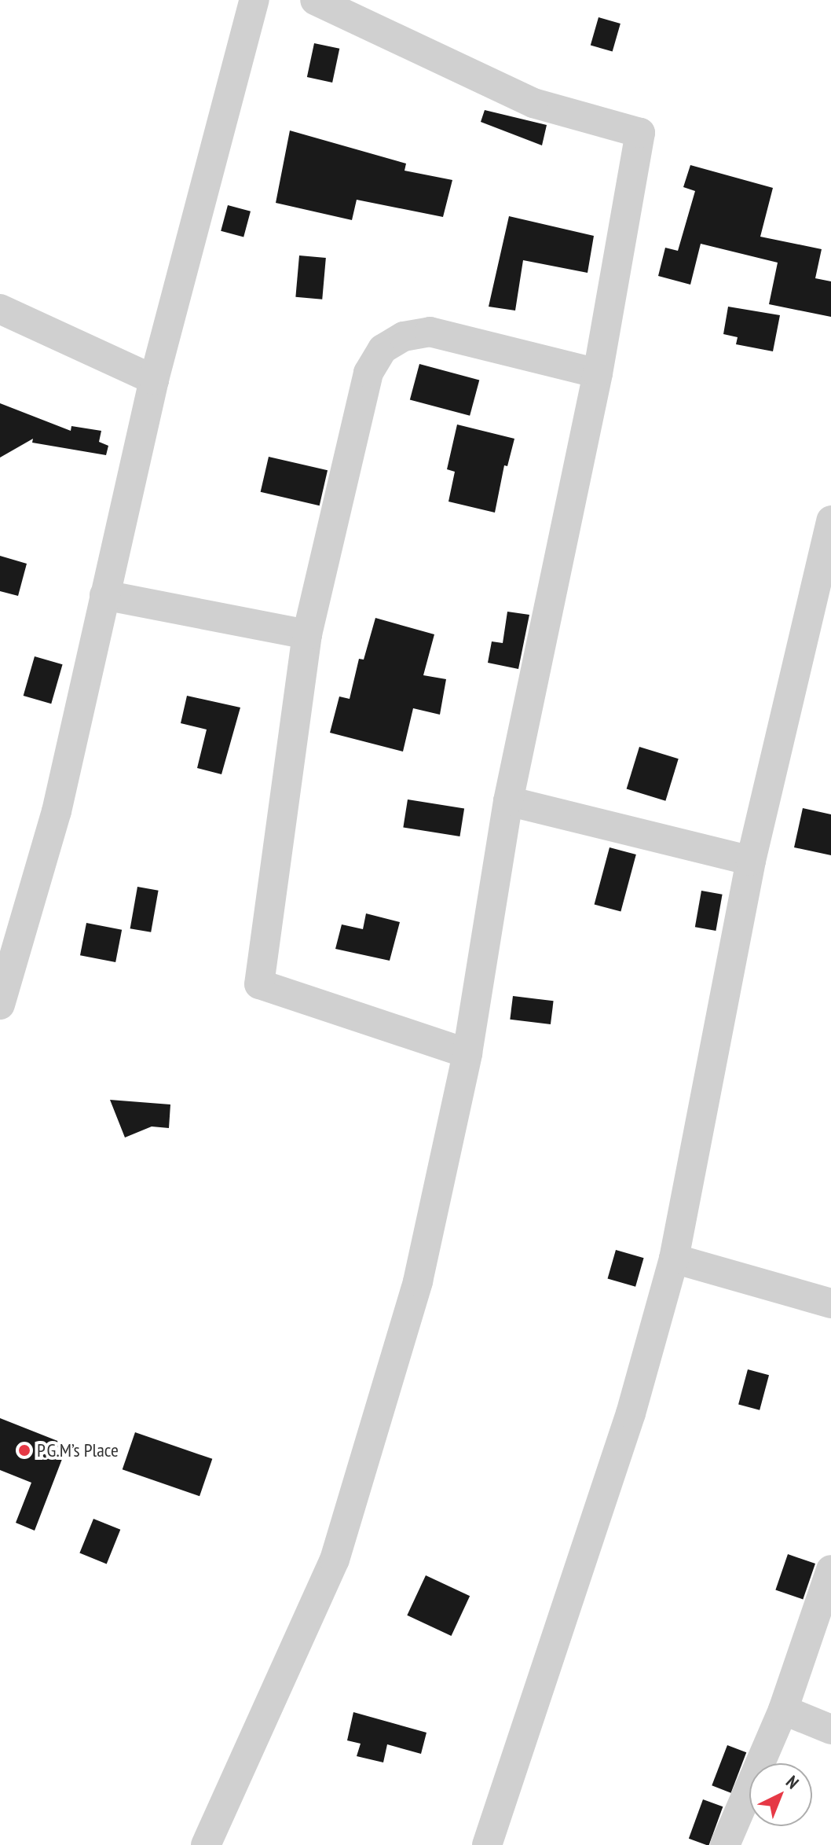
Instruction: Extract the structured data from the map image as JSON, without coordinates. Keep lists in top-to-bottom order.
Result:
{
  "places": ["P.G.M’s Place"],
  "north": "top right"
}
